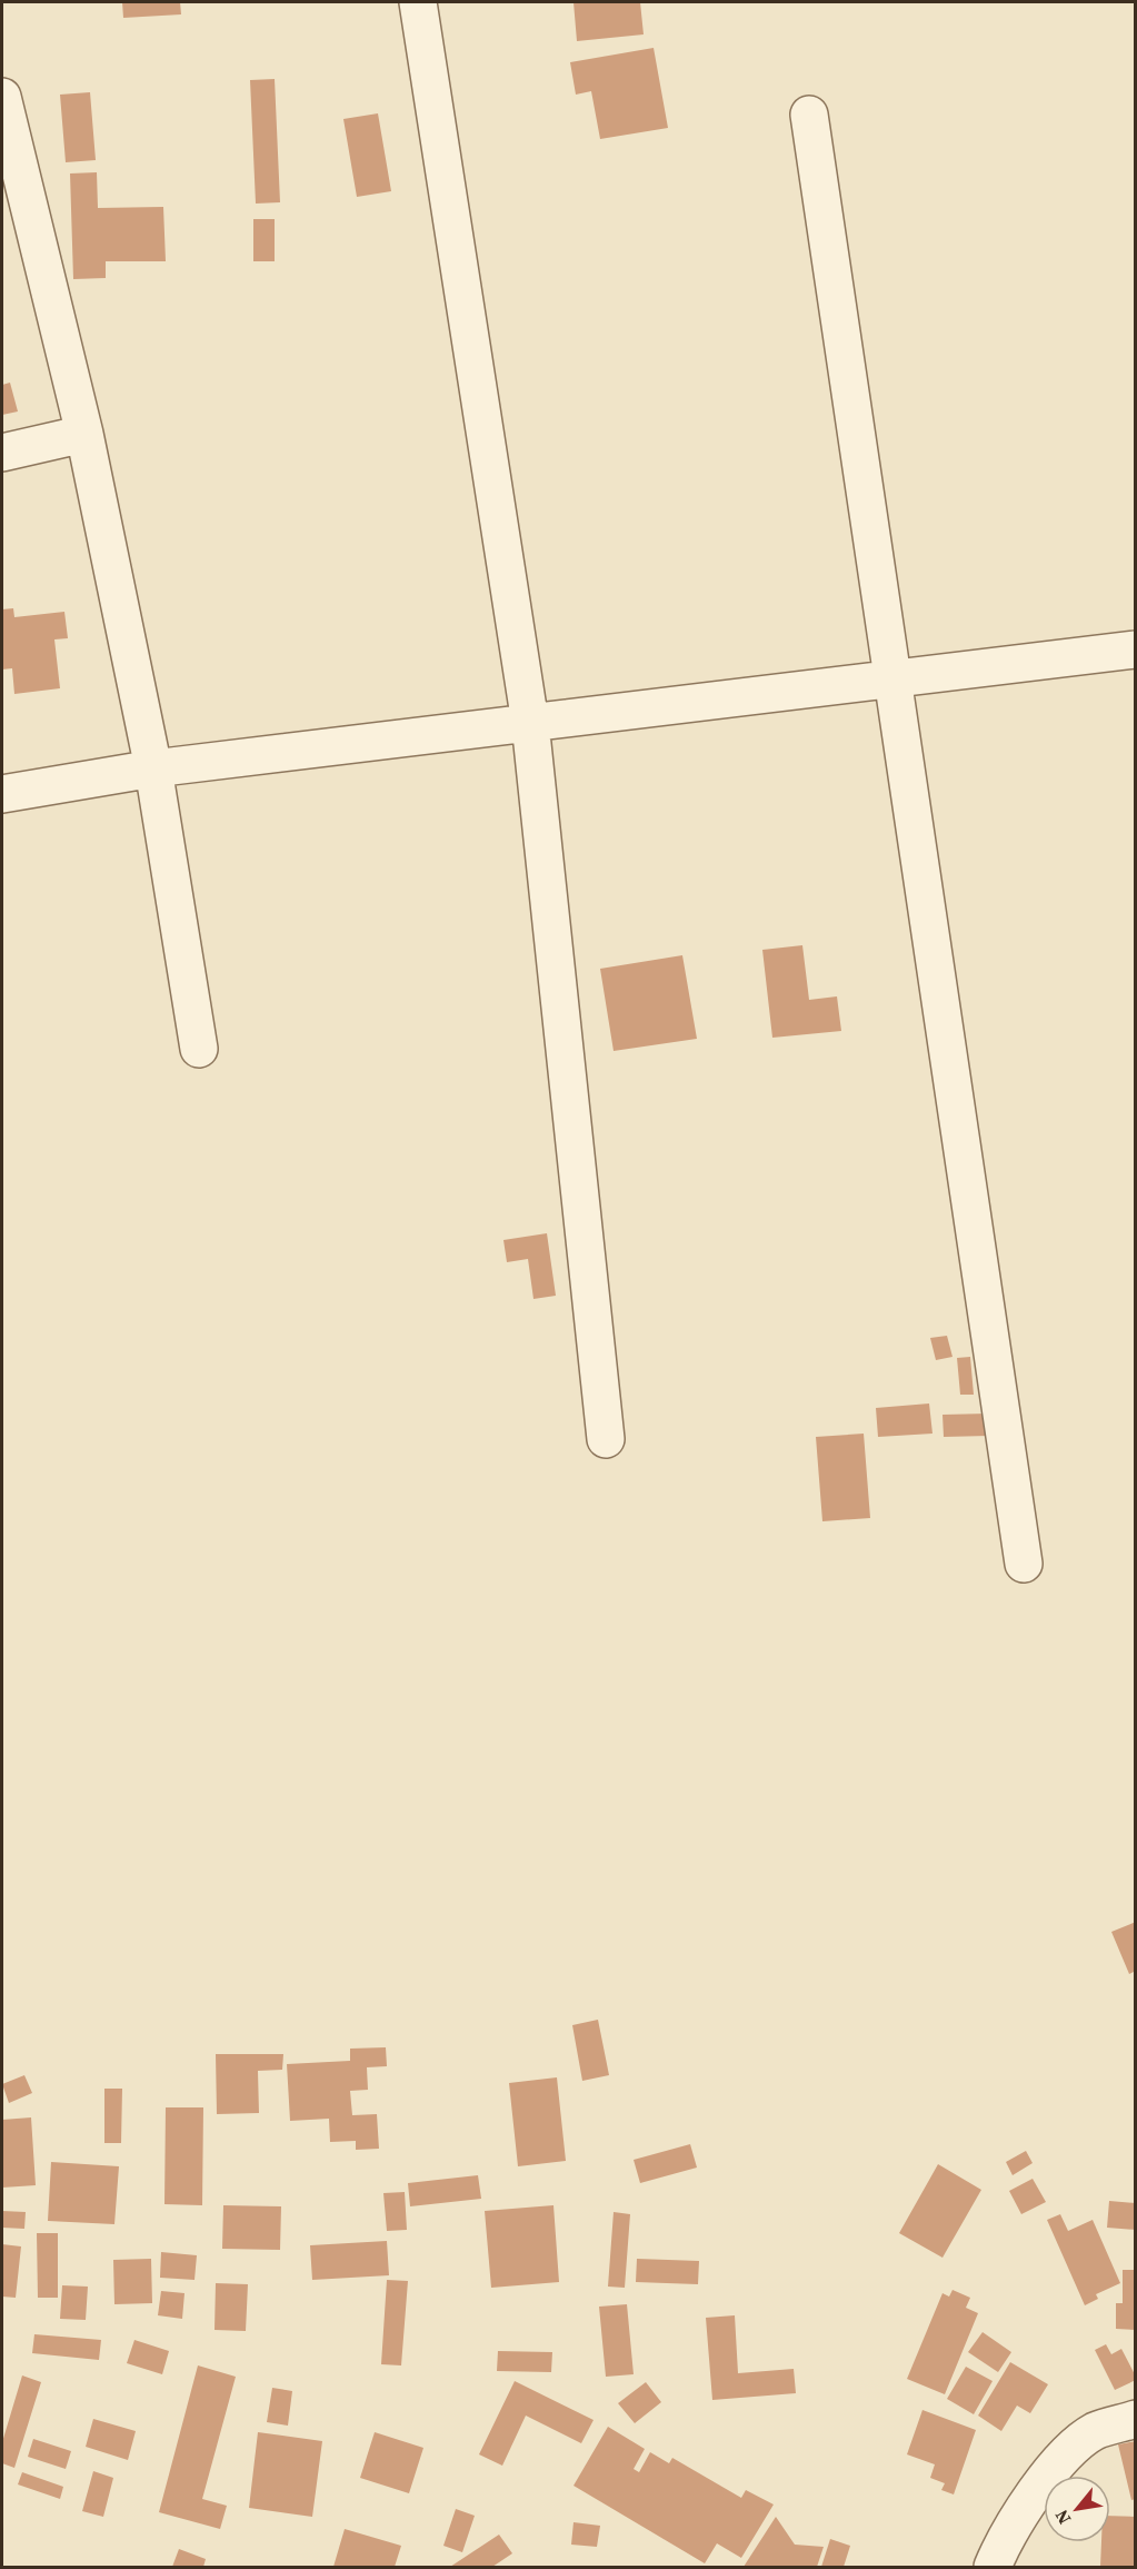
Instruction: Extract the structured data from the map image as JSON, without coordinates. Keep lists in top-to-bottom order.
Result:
{
  "north": "bottom left"
}
